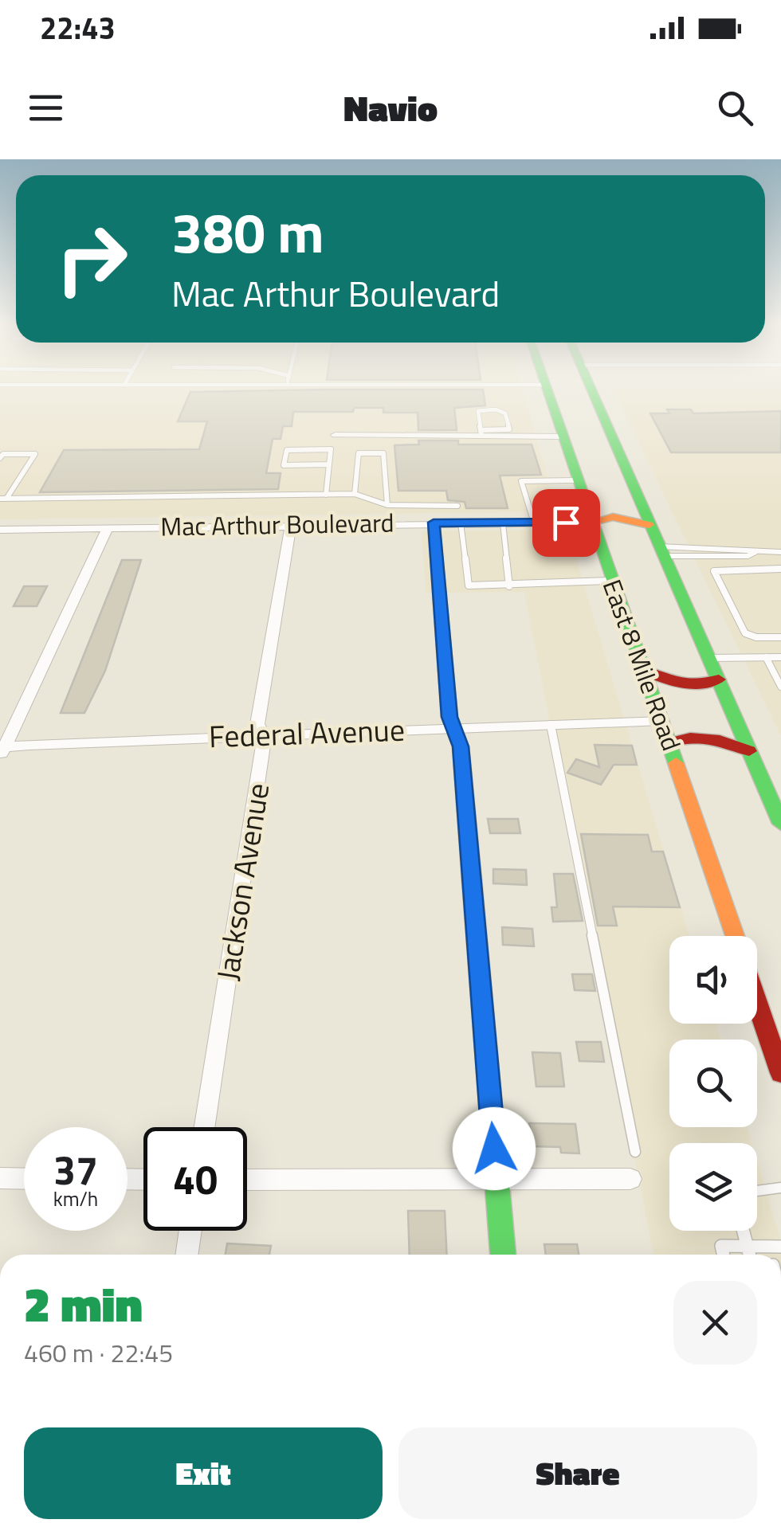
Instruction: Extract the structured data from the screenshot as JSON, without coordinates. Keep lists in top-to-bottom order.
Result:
{
  "streets": {
    "main road": ["East 8 Mile Road"],
    "street": ["Mac Arthur Boulevard", "Federal Avenue", "Jackson Avenue"]
  },
  "crossings": [
    ["Mac Arthur Boulevard", "East 8 Mile Road"],
    ["Mac Arthur Boulevard", "Jackson Avenue"],
    ["East 8 Mile Road", "Federal Avenue"],
    ["Federal Avenue", "Jackson Avenue"]
  ],
  "page": {
    "status": "22:43",
    "header": "Navio",
    "turn": ["380 m", "Mac Arthur Boulevard"],
    "speed": "37 km/h",
    "limit": "40",
    "heading": ["2 min", "460 m · 22:45"],
    "buttons": ["Exit", "Share"]
  }
}
